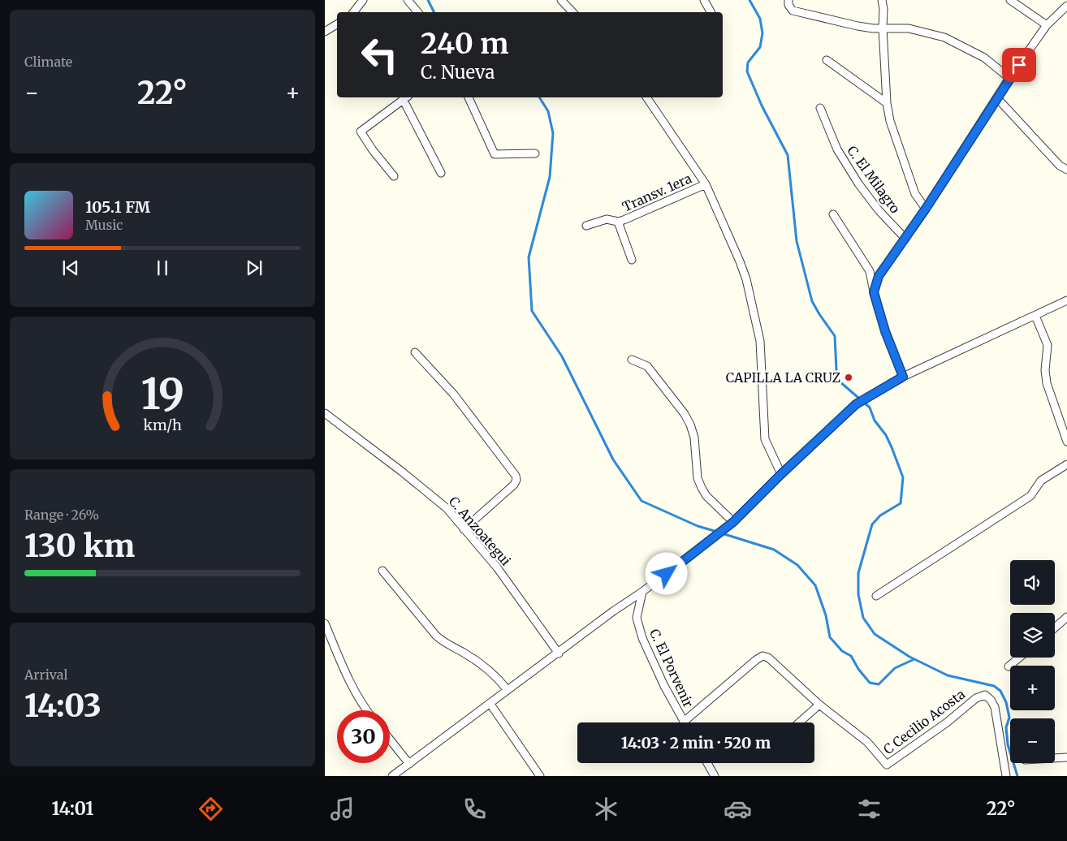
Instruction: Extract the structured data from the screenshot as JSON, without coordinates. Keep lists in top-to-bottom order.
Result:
{
  "streets": {
    "street": [
      "C. El Milagro",
      "Transv. 1era",
      "C. Anzoategui",
      "C. El Porvenir",
      "C Cecilio Acosta"
    ]
  },
  "places": ["CAPILLA LA CRUZ"],
  "page": {
    "tile": [
      "Climate",
      ["Range · 26%", "130 km"],
      ["Arrival", "14:03"]
    ],
    "turn": ["240 m", "C. Nueva"],
    "heat": ["−", "22°", "+"],
    "song": ["105.1 FM", "Music"],
    "map_buttons": ["+", "−"],
    "limit": "30",
    "trip": "14:03 · 2 min · 520 m",
    "tabs": ["14:01", "22°"],
    "gauge": ["19", "km/h"]
  }
}
